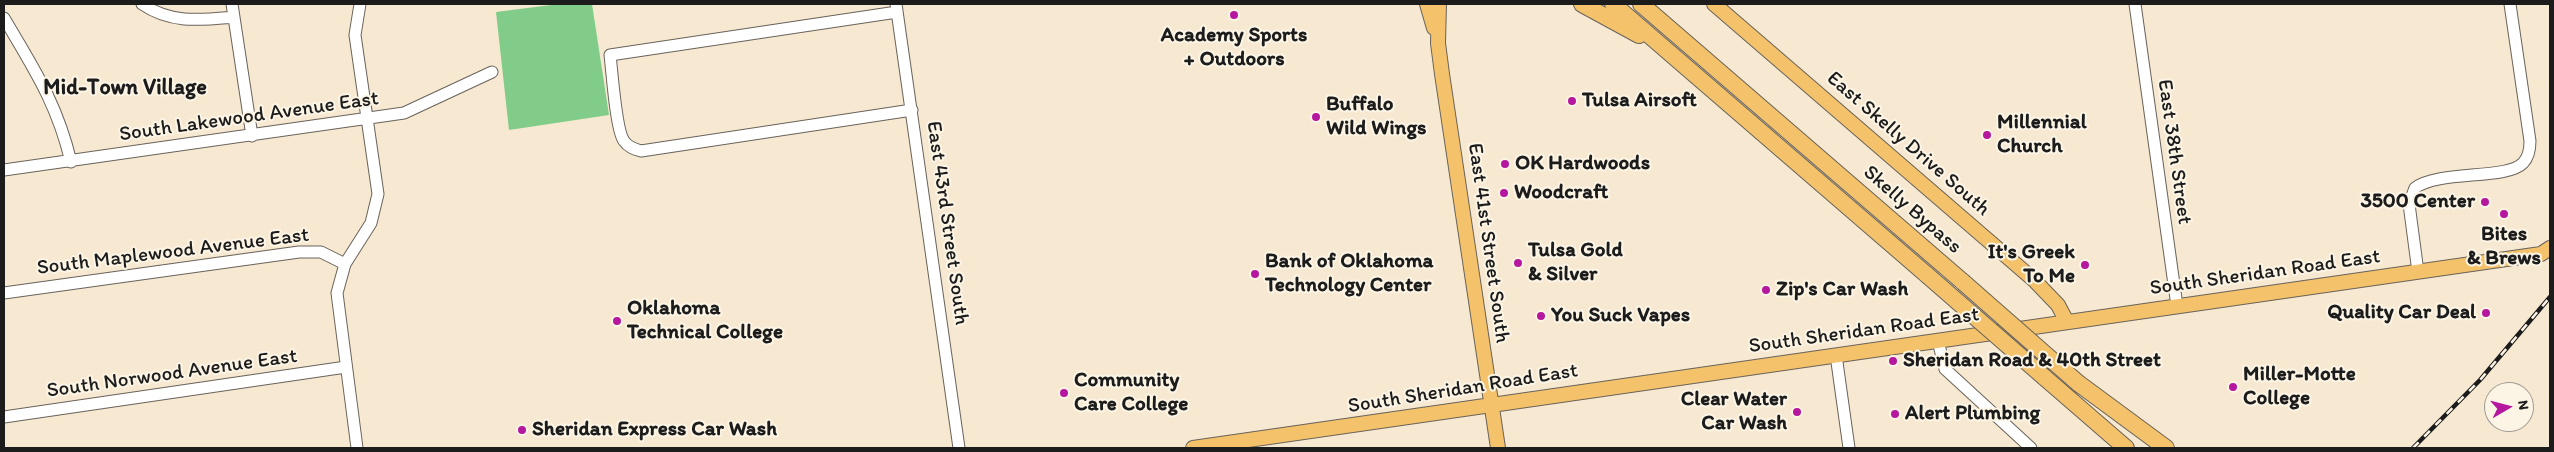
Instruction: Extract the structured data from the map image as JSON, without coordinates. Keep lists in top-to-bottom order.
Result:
{
  "streets": {
    "highway": ["Skelly Bypass"],
    "main road": ["East Skelly Drive South", "East 41st Street South", "South Sheridan Road East"],
    "street": [
      "South Lakewood Avenue East",
      "East 38th Street",
      "East 43rd Street South",
      "South Maplewood Avenue East",
      "South Norwood Avenue East"
    ]
  },
  "crossings": [
    ["East Skelly Drive South", "South Sheridan Road East"],
    ["East 38th Street", "South Sheridan Road East"],
    ["East 41st Street South", "South Sheridan Road East"]
  ],
  "districts": ["Mid-Town Village"],
  "places": [
    "Academy Sports + Outdoors",
    "Tulsa Airsoft",
    "Buffalo Wild Wings",
    "Millennial Church",
    "OK Hardwoods",
    "Woodcraft",
    "3500 Center",
    "Bites & Brews",
    "Tulsa Gold & Silver",
    "It's Greek To Me",
    "Bank of Oklahoma Technology Center",
    "Zip's Car Wash",
    "Quality Car Deal",
    "You Suck Vapes",
    "Oklahoma Technical College",
    "Sheridan Road & 40th Street",
    "Miller-Motte College",
    "Community Care College",
    "Clear Water Car Wash",
    "Alert Plumbing",
    "Sheridan Express Car Wash"
  ],
  "north": "right"
}
